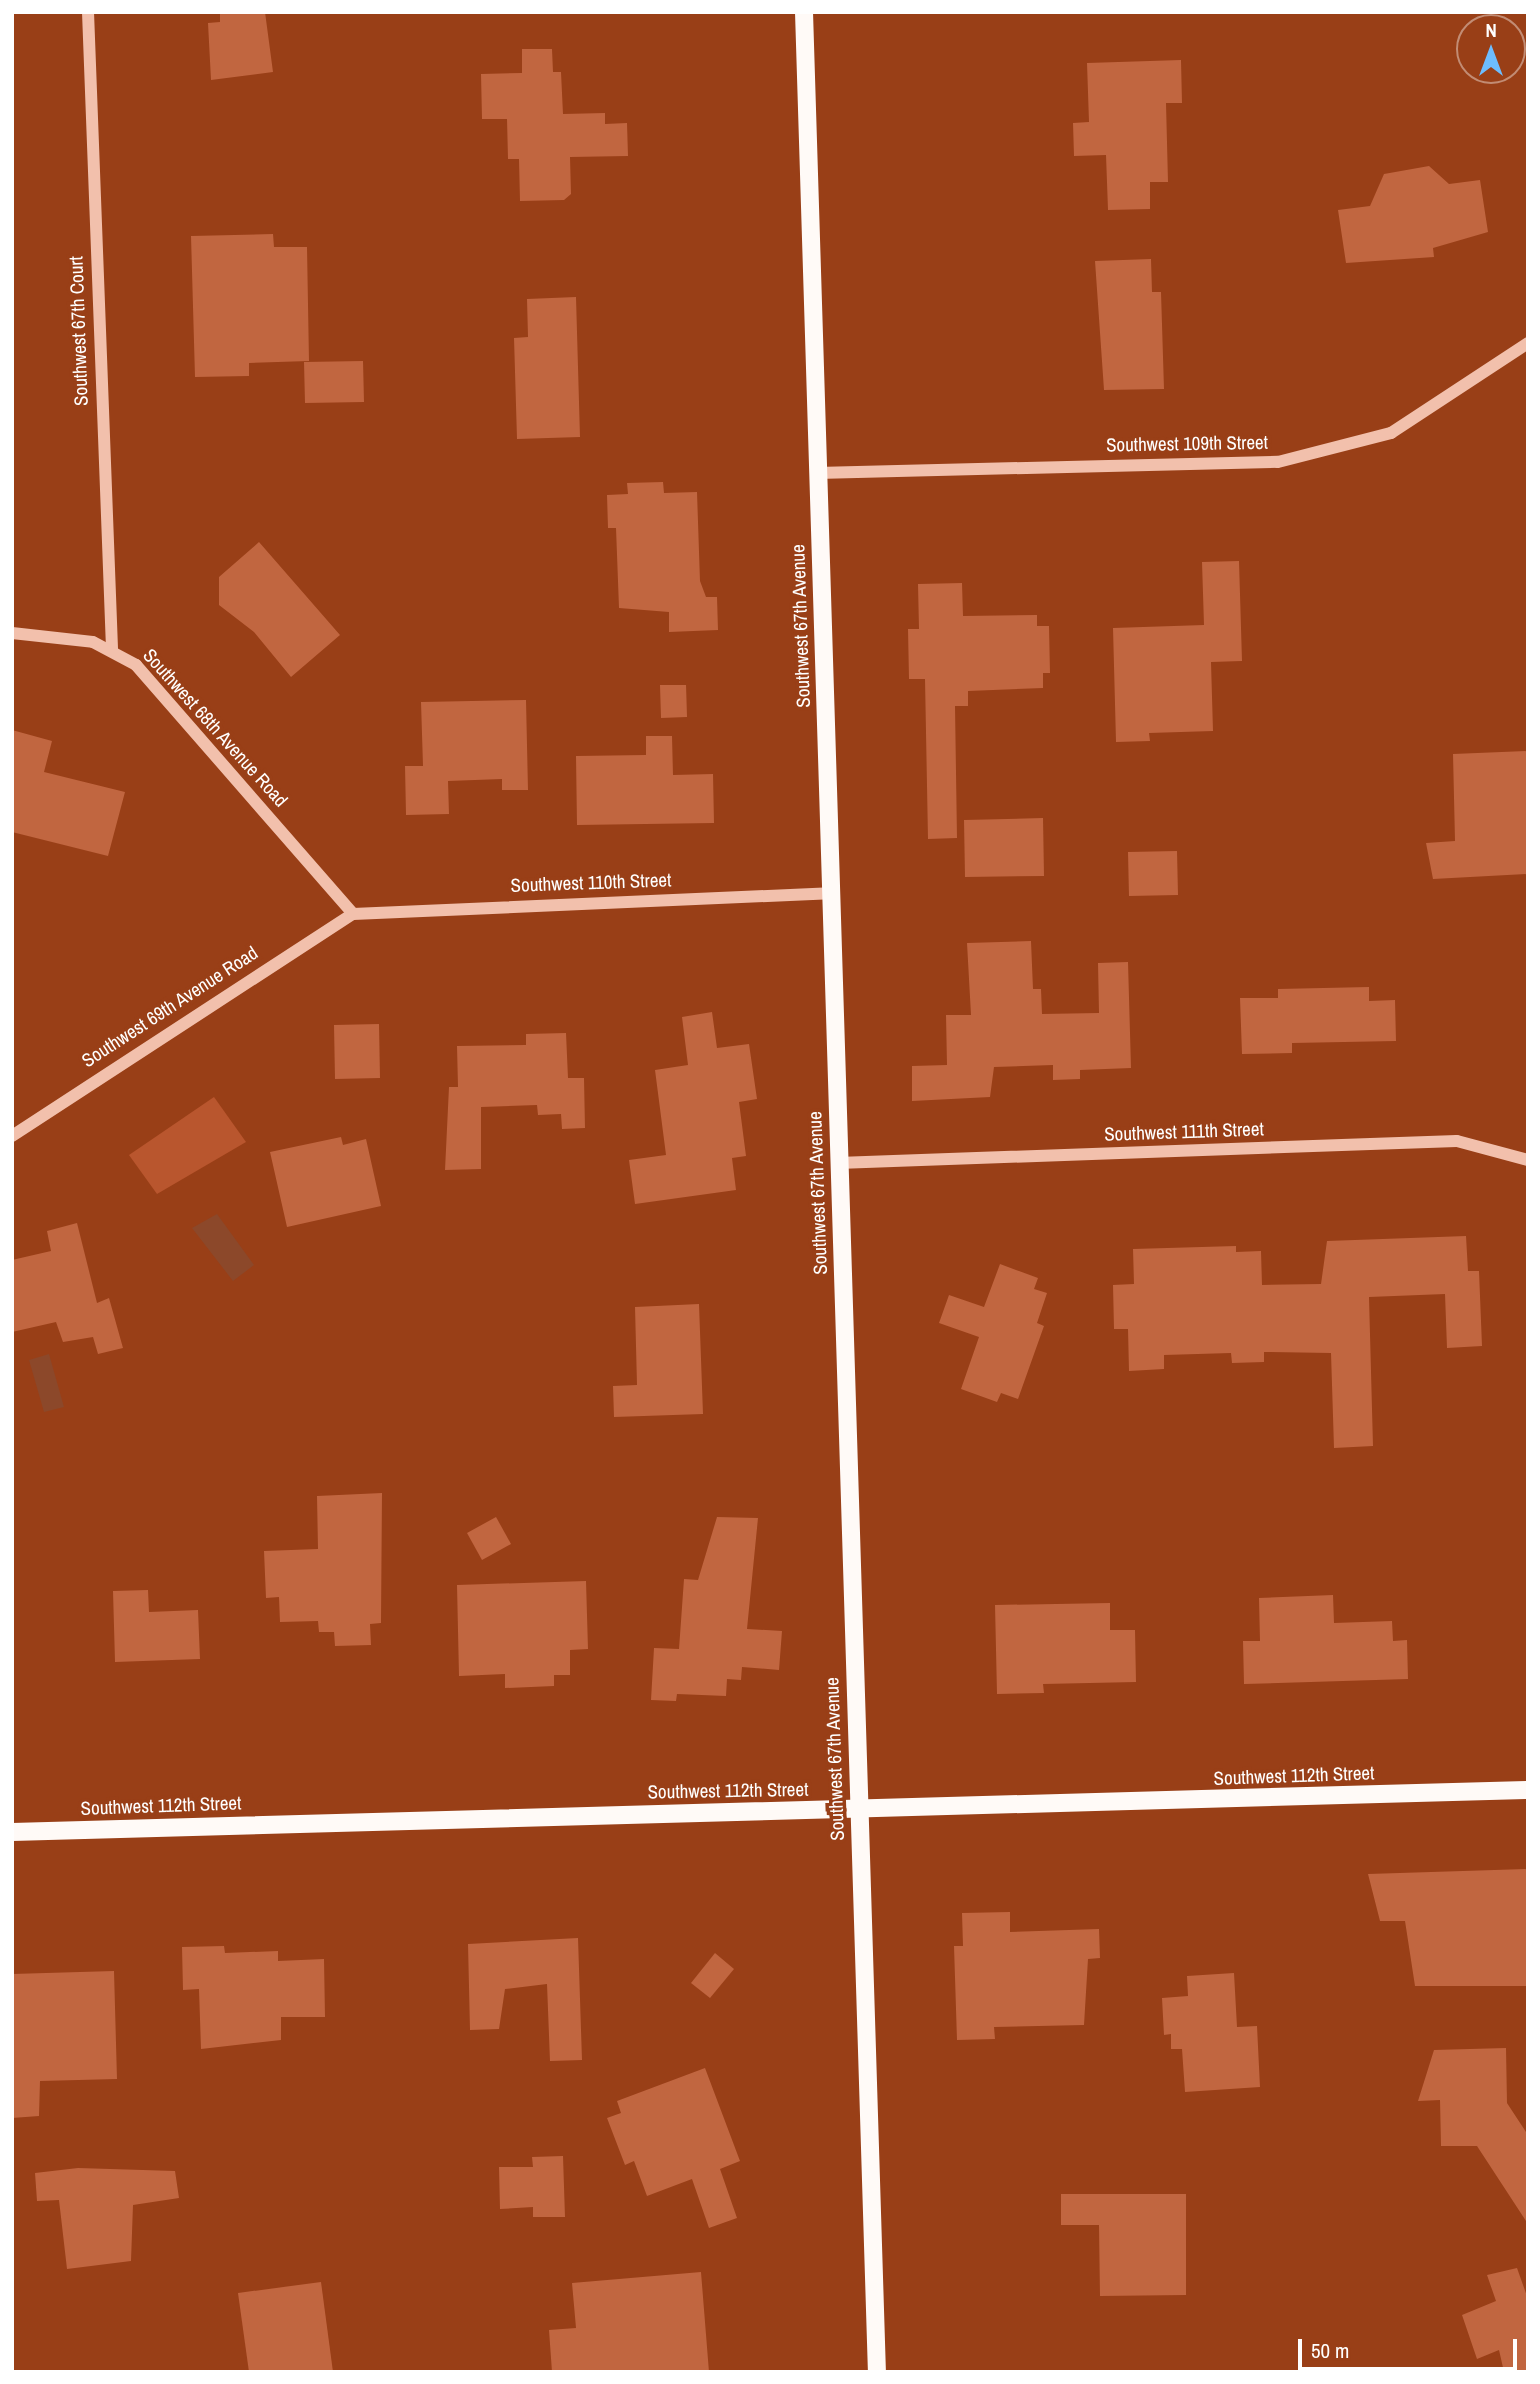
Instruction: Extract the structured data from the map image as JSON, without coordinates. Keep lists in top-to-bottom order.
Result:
{
  "streets": {
    "main road": ["Southwest 67th Avenue", "Southwest 112th Street"],
    "street": [
      "Southwest 67th Court",
      "Southwest 109th Street",
      "Southwest 68th Avenue Road",
      "Southwest 110th Street",
      "Southwest 69th Avenue Road",
      "Southwest 111th Street"
    ]
  },
  "crossings": [
    ["Southwest 67th Court", "Southwest 68th Avenue Road"],
    ["Southwest 109th Street", "Southwest 67th Avenue"],
    ["Southwest 67th Avenue", "Southwest 110th Street"],
    ["Southwest 67th Avenue", "Southwest 111th Street"],
    ["Southwest 67th Avenue", "Southwest 112th Street"],
    ["Southwest 68th Avenue Road", "Southwest 110th Street"],
    ["Southwest 68th Avenue Road", "Southwest 69th Avenue Road"],
    ["Southwest 110th Street", "Southwest 69th Avenue Road"]
  ],
  "scale_bar": "50 m",
  "north": "top"
}
